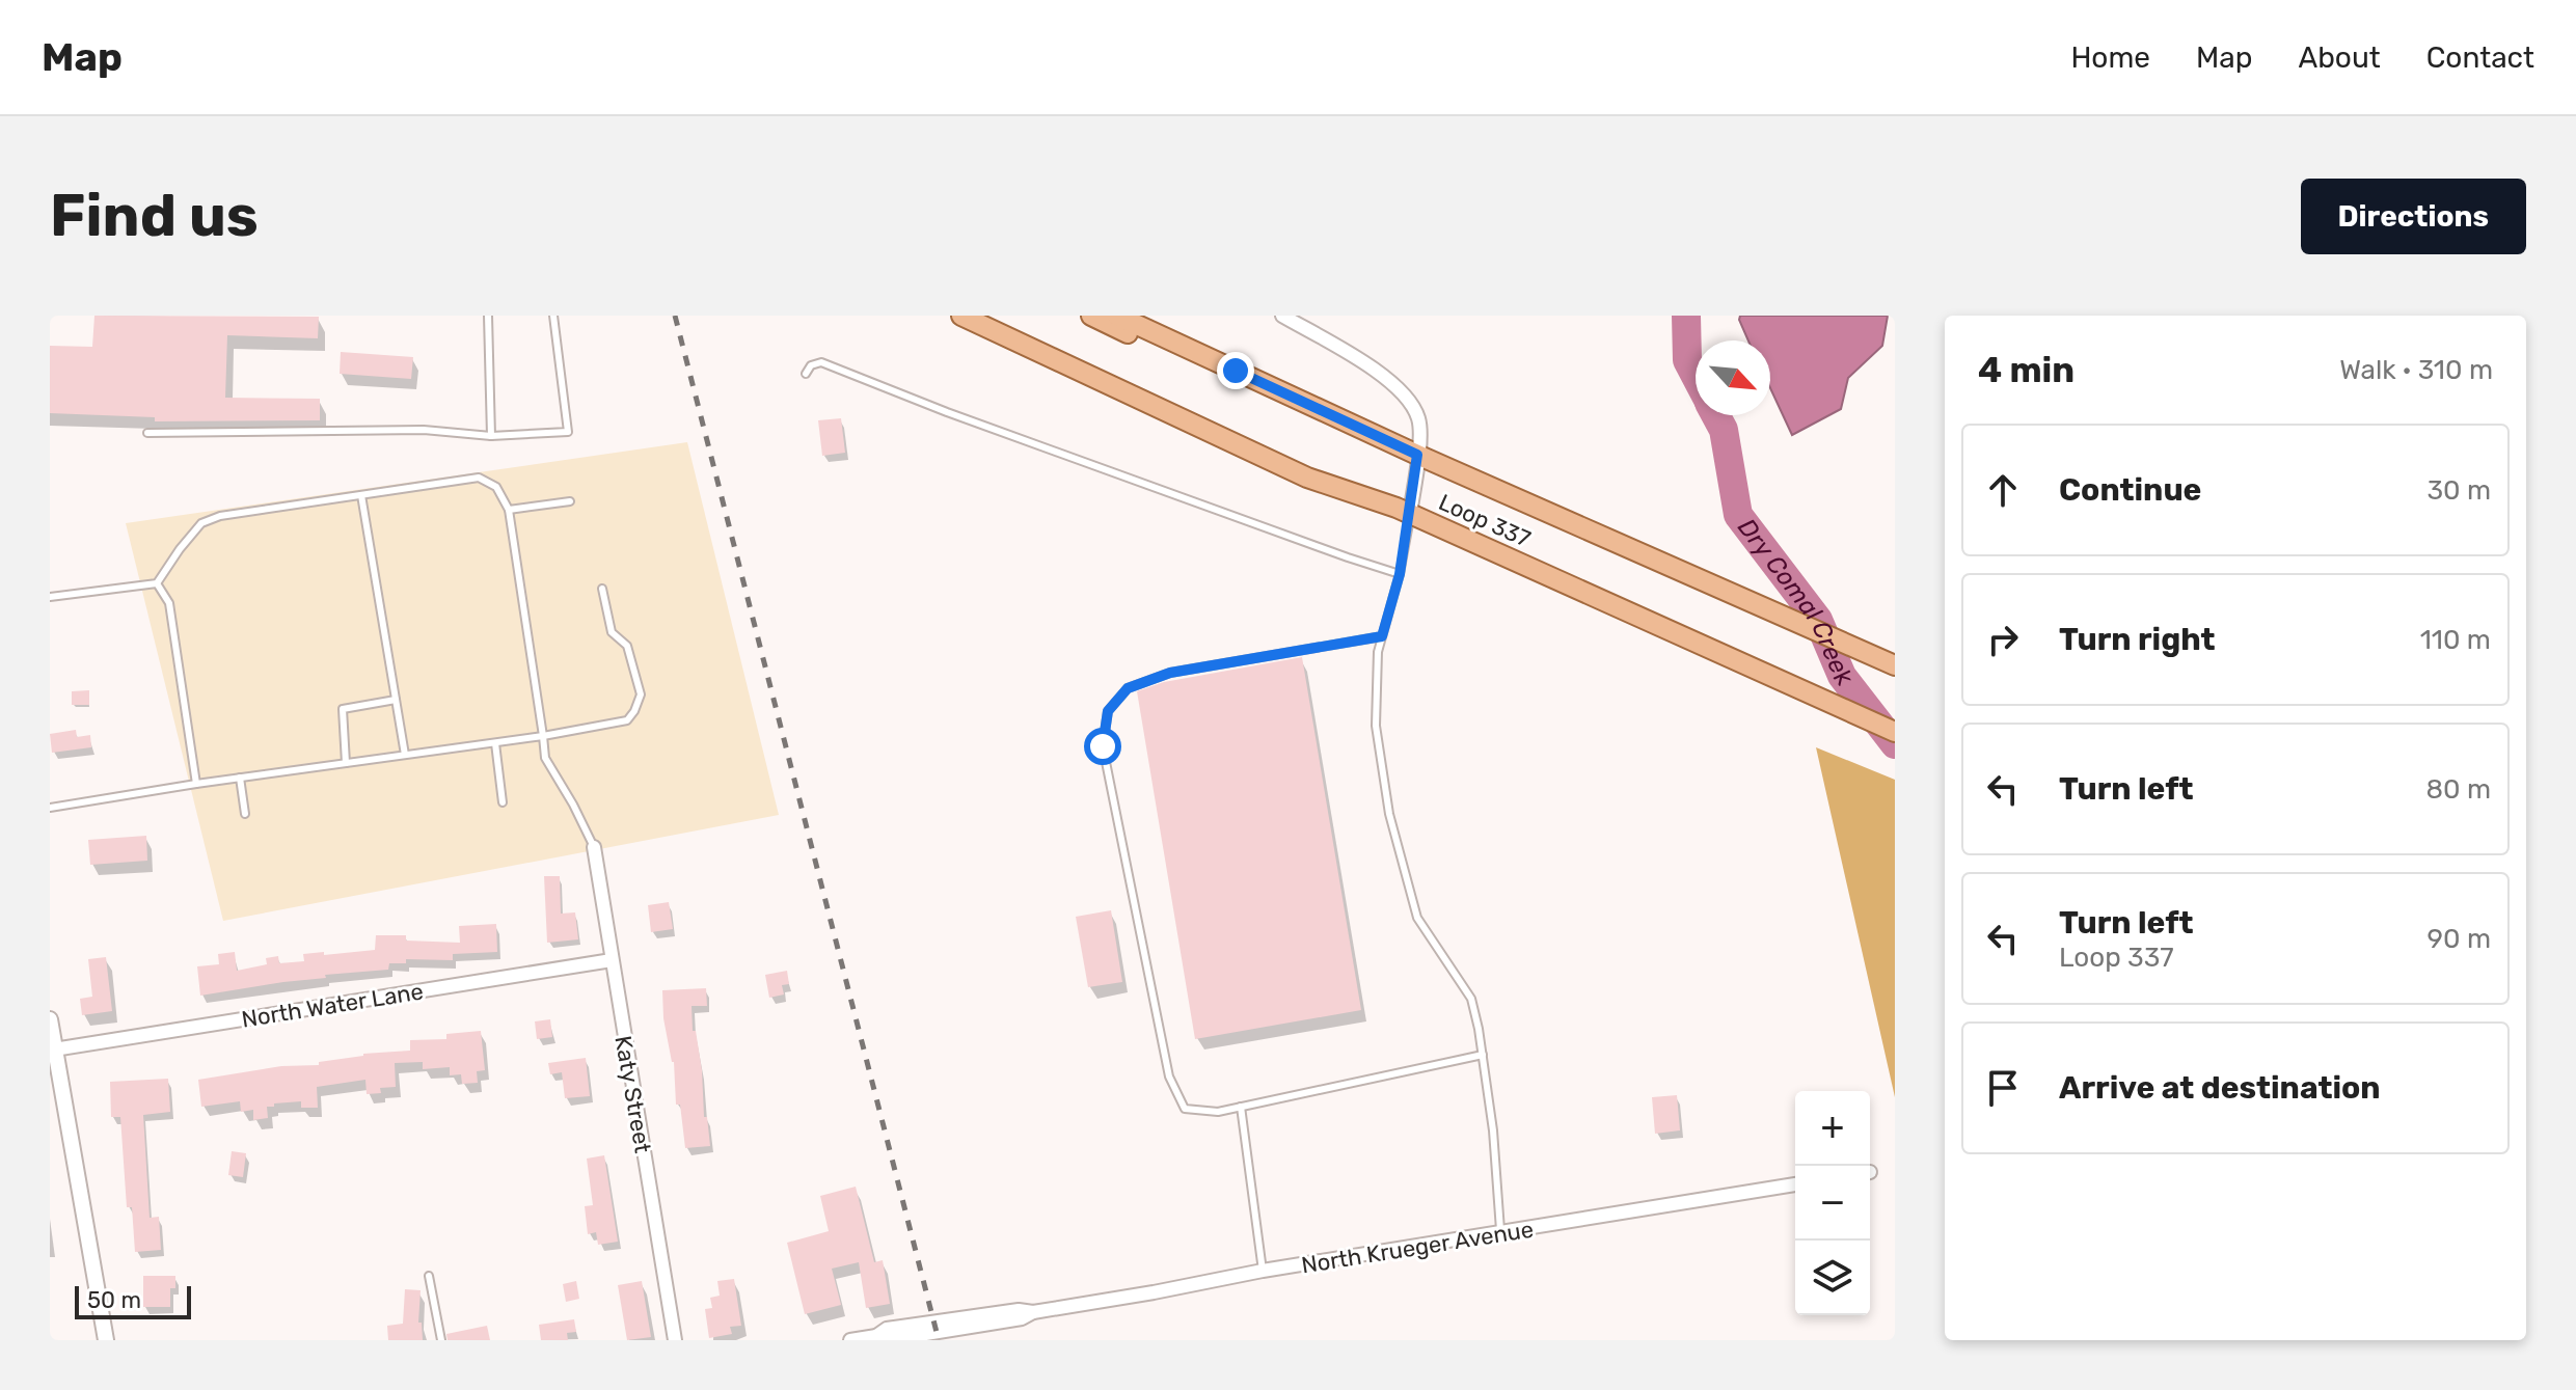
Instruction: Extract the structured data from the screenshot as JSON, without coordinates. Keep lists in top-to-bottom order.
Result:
{
  "streets": {
    "main road": ["Loop 337"],
    "street": ["North Water Lane", "Katy Street", "North Krueger Avenue"]
  },
  "crossings": [
    ["North Water Lane", "Katy Street"]
  ],
  "water": ["Dry Comal Creek"],
  "scale_bar": "50 m",
  "north": "bottom right",
  "page": {
    "header": "Map",
    "nav": [
      "Home",
      "Map",
      "About",
      "Contact"
    ],
    "buttons": "Directions",
    "title": "Find us",
    "heading": ["4 min", "Walk · 310 m"],
    "list": [
      ["Continue", "30 m"],
      ["Turn right", "110 m"],
      ["Turn left", "80 m"],
      ["Turn left", "Loop 337", "90 m"],
      "Arrive at destination"
    ],
    "map_buttons": ["+", "−"],
    "scale": "50 m"
  }
}
